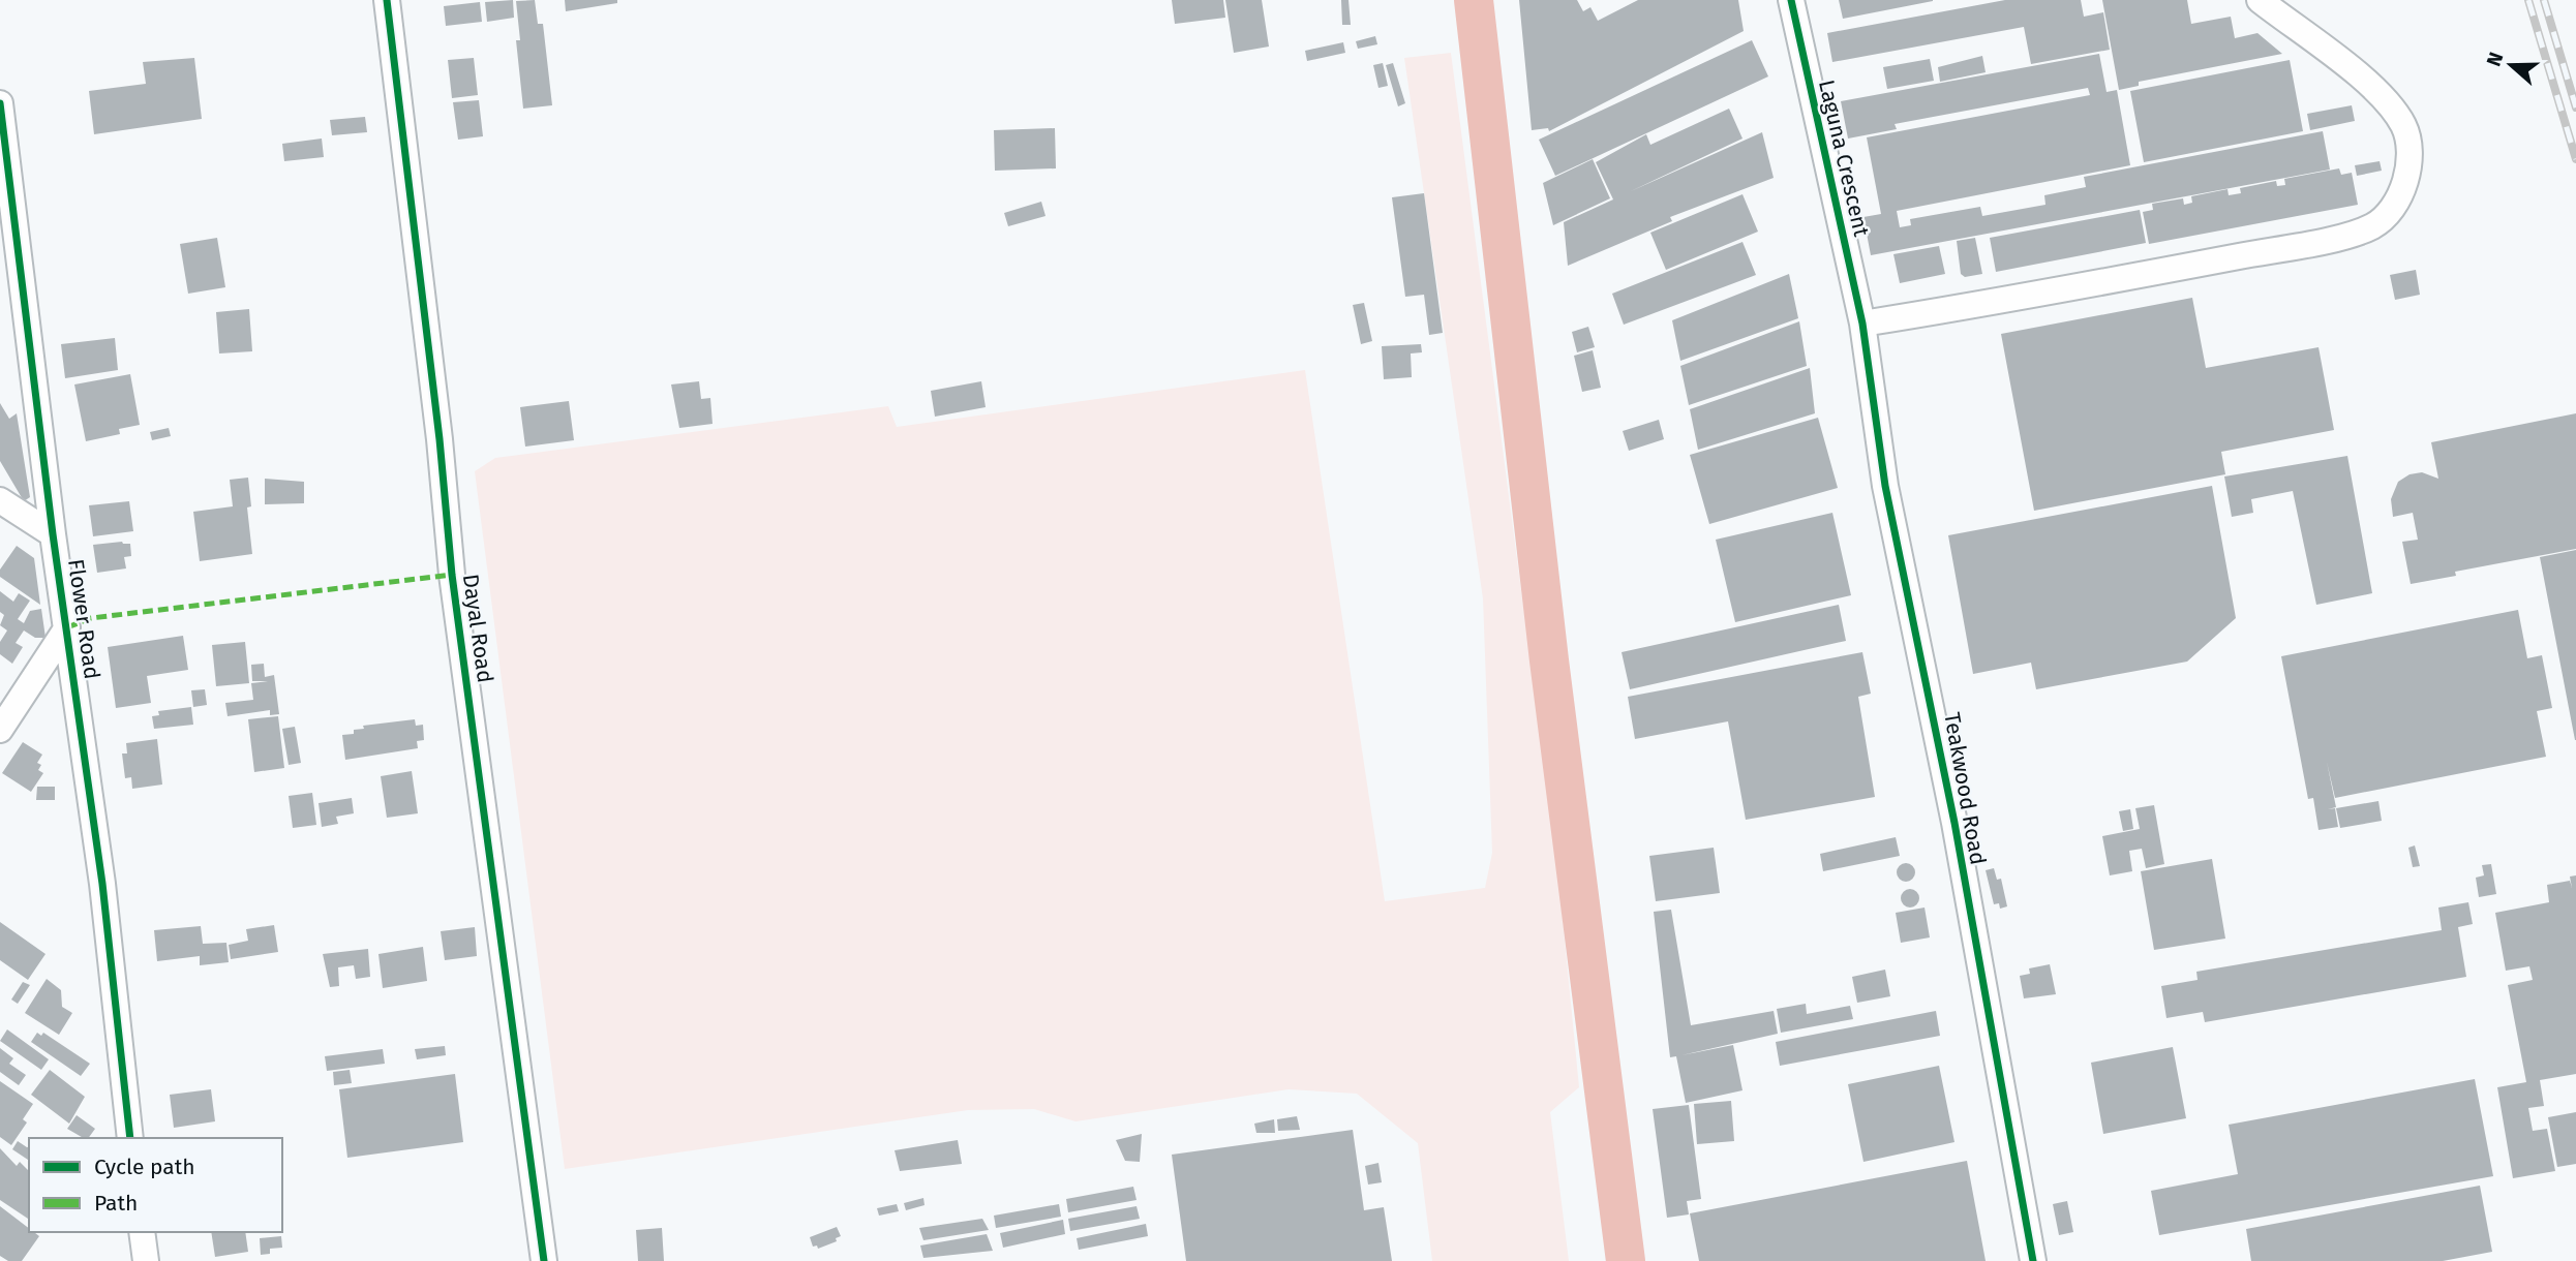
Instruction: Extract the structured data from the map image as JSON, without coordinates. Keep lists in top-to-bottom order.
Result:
{
  "streets": {
    "street": [
      "Laguna Crescent",
      "Flower Road",
      "Dayal Road",
      "Teakwood Road"
    ]
  },
  "crossings": [
    ["Laguna Crescent", "Teakwood Road"]
  ],
  "legend": ["Cycle path", "Path"],
  "north": "left"
}
